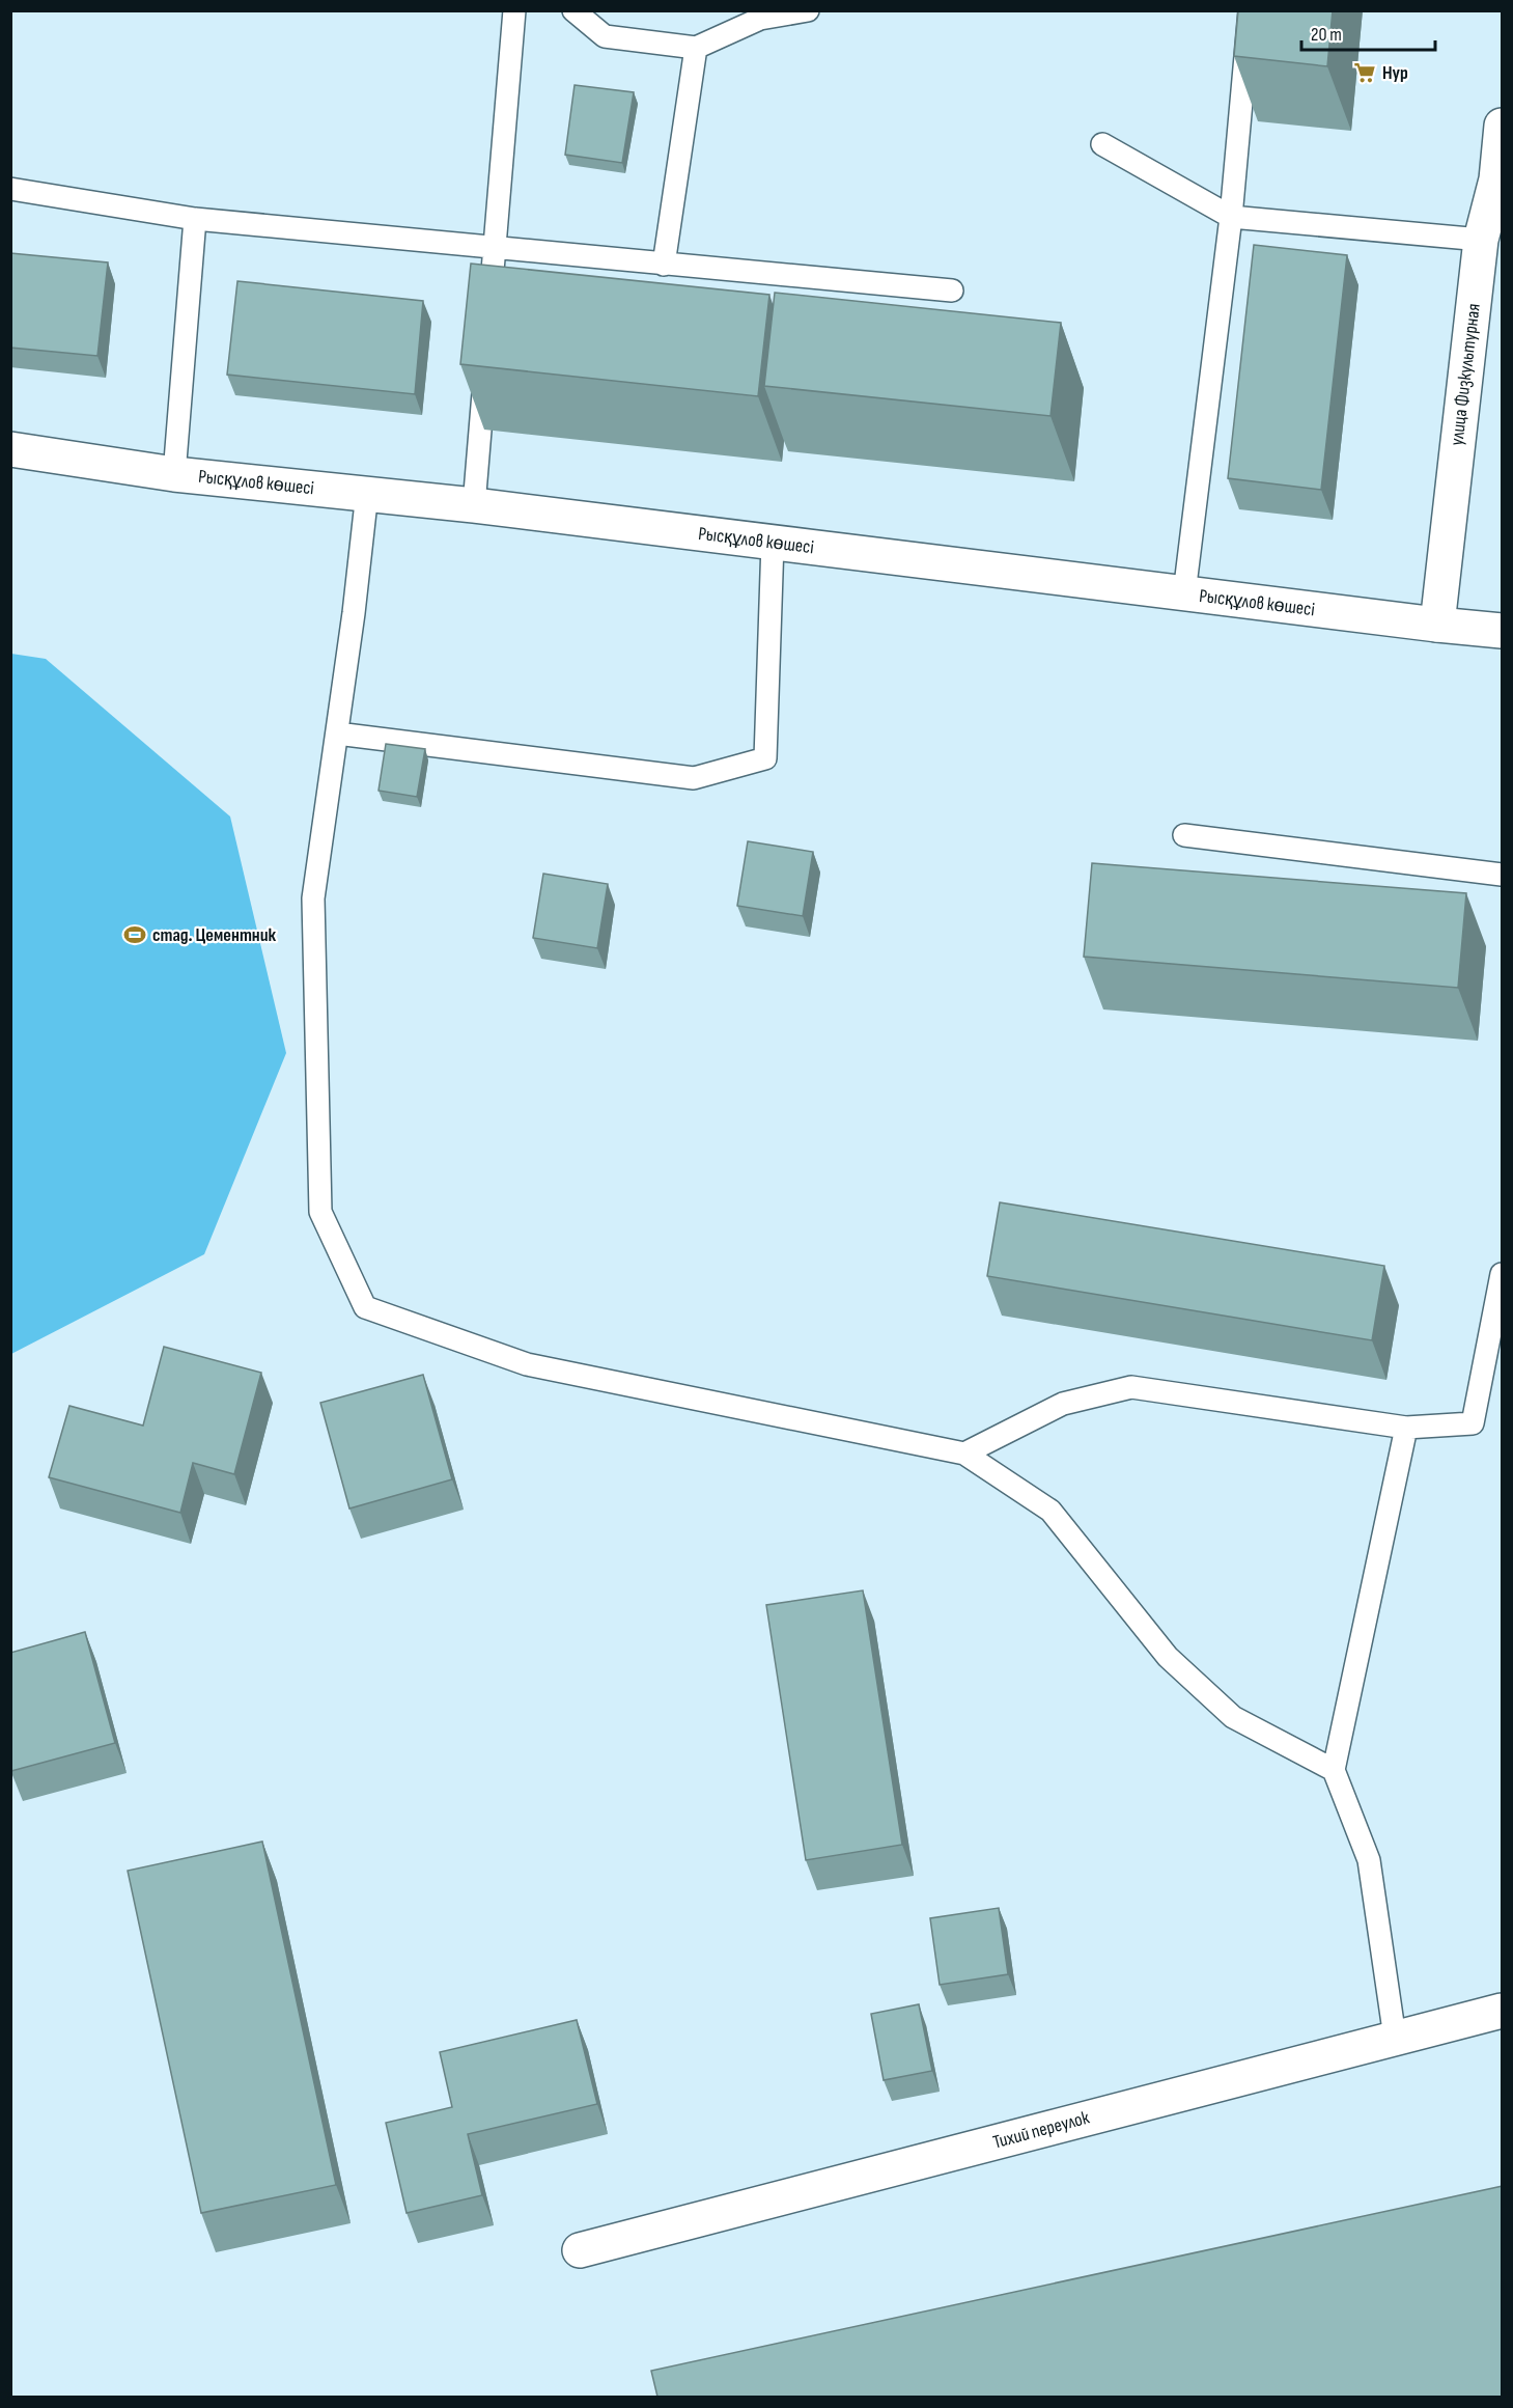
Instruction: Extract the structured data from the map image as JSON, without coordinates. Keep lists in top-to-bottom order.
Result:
{
  "streets": {
    "street": ["улица Физкультурная", "Рысқұлов көшесі", "Тихий переулок"]
  },
  "crossings": [
    ["улица Физкультурная", "Рысқұлов көшесі"]
  ],
  "places": {
    "supermarket": ["Нур"],
    "sports": ["стад. Цементник"]
  },
  "scale_bar": "20 m"
}
